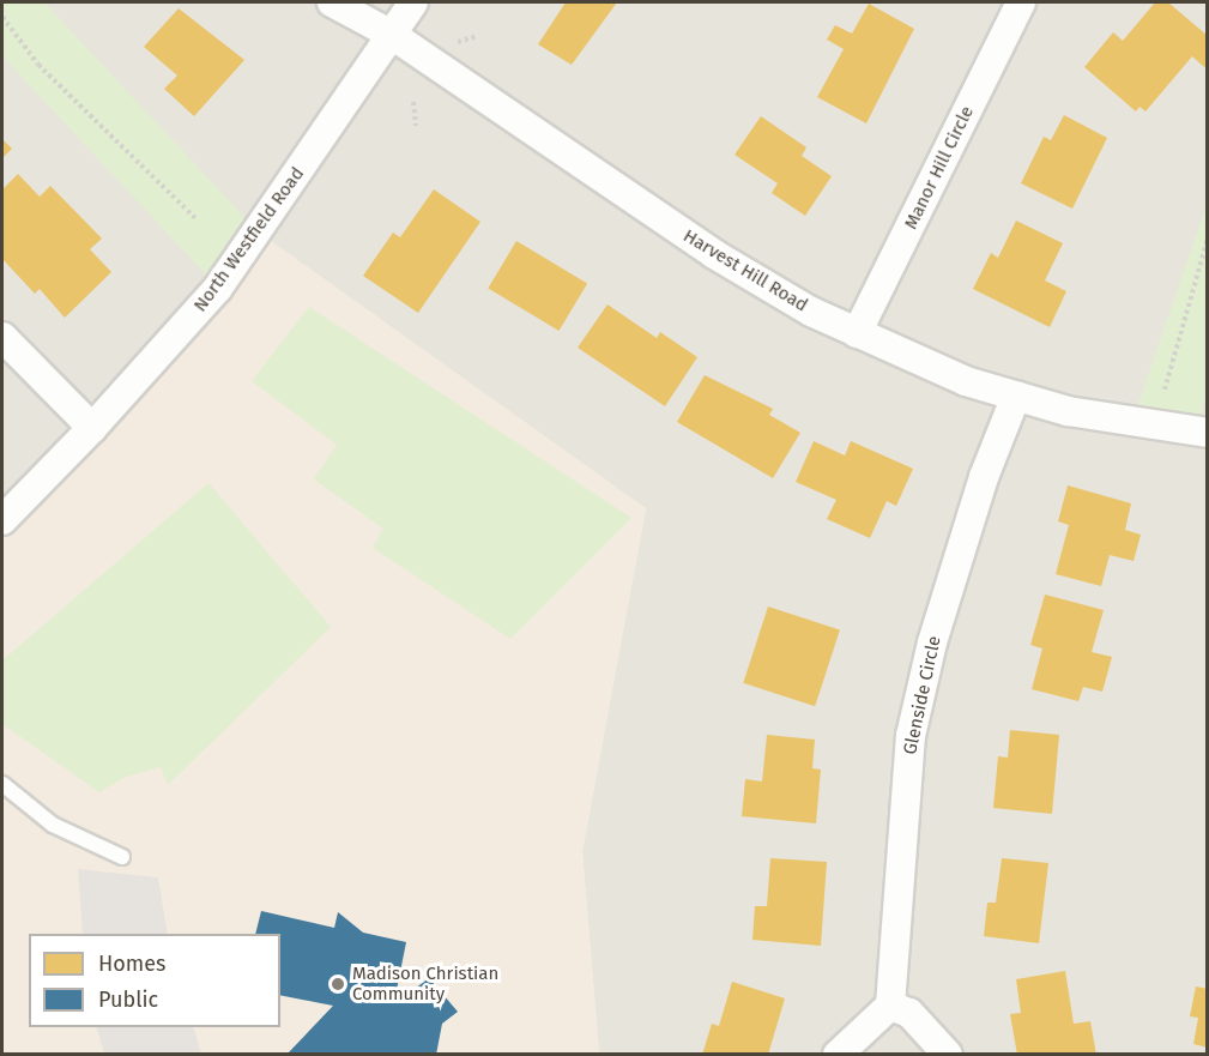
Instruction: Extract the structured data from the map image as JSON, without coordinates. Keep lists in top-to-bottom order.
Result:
{
  "streets": {
    "street": [
      "Manor Hill Circle",
      "North Westfield Road",
      "Harvest Hill Road",
      "Glenside Circle"
    ]
  },
  "crossings": [
    ["Manor Hill Circle", "Harvest Hill Road"],
    ["North Westfield Road", "Harvest Hill Road"],
    ["Harvest Hill Road", "Glenside Circle"]
  ],
  "places": ["Madison Christian Community"],
  "legend": ["Homes", "Public"]
}
